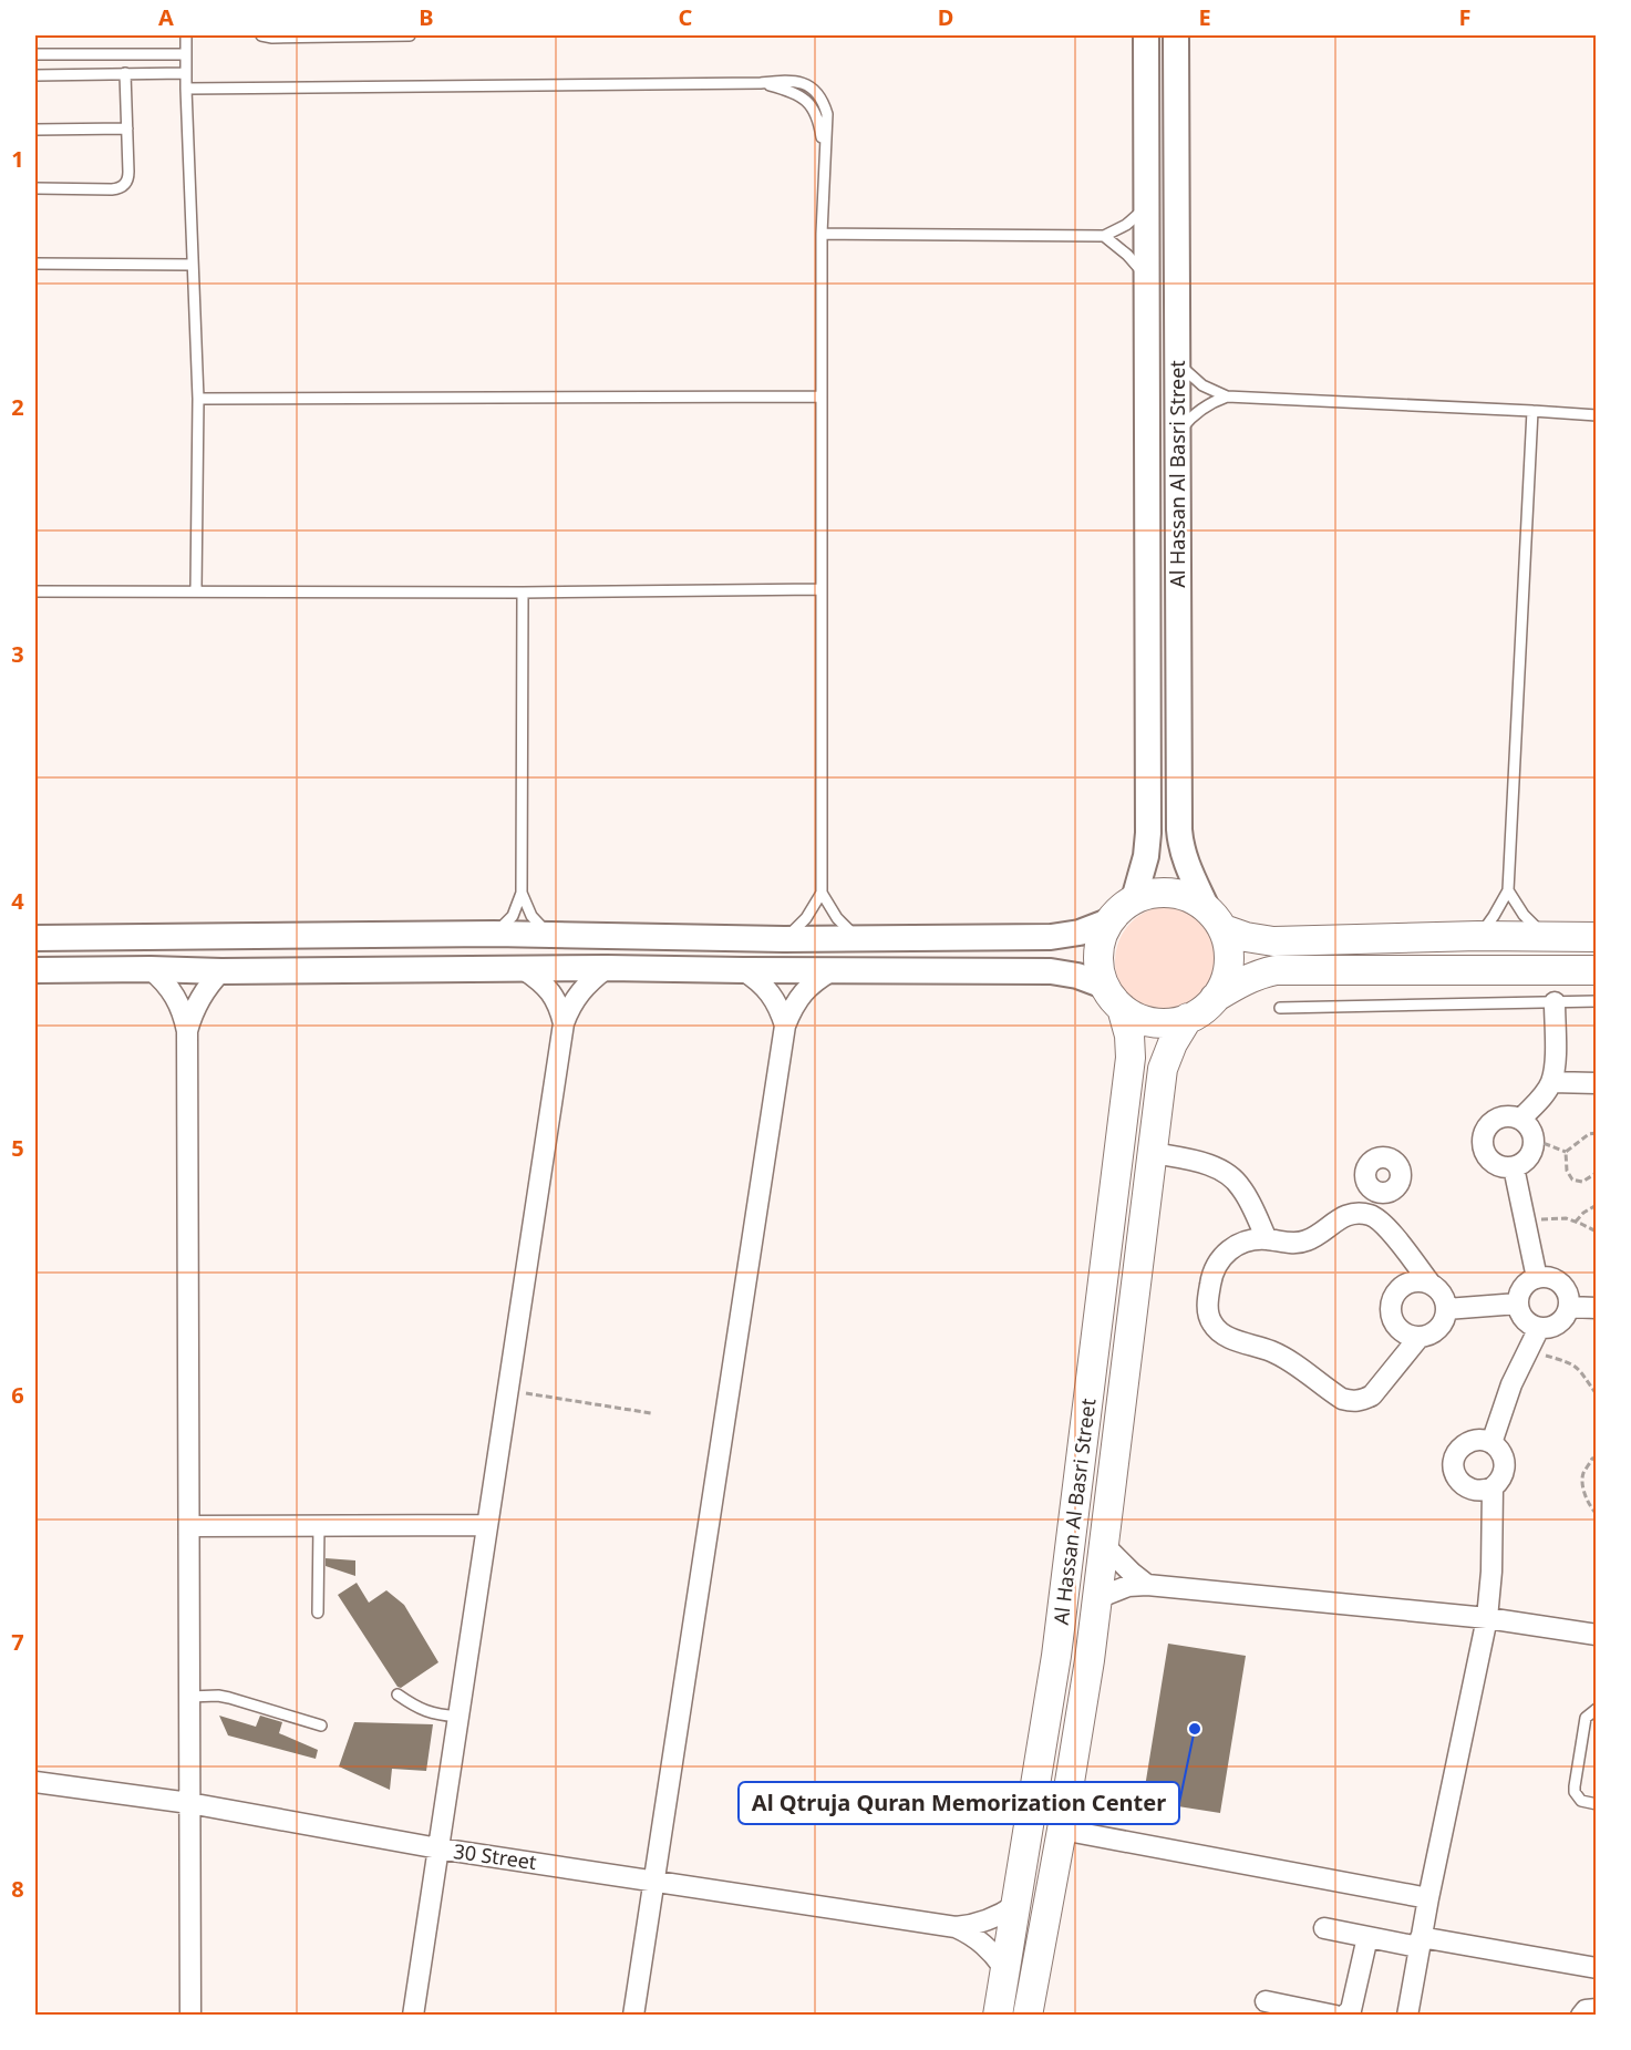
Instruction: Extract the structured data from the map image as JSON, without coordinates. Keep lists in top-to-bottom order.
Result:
{
  "streets": {
    "main road": ["Al Hassan Al Basri Street"],
    "street": ["30 Street"]
  },
  "crossings": [
    ["Al Hassan Al Basri Street", "30 Street"]
  ],
  "places": ["Al Qtruja Quran Memorization Center"],
  "grid": {
    "columns": [
      "A",
      "B",
      "C",
      "D",
      "E",
      "F"
    ],
    "rows": [
      "1",
      "2",
      "3",
      "4",
      "5",
      "6",
      "7",
      "8"
    ]
  }
}
